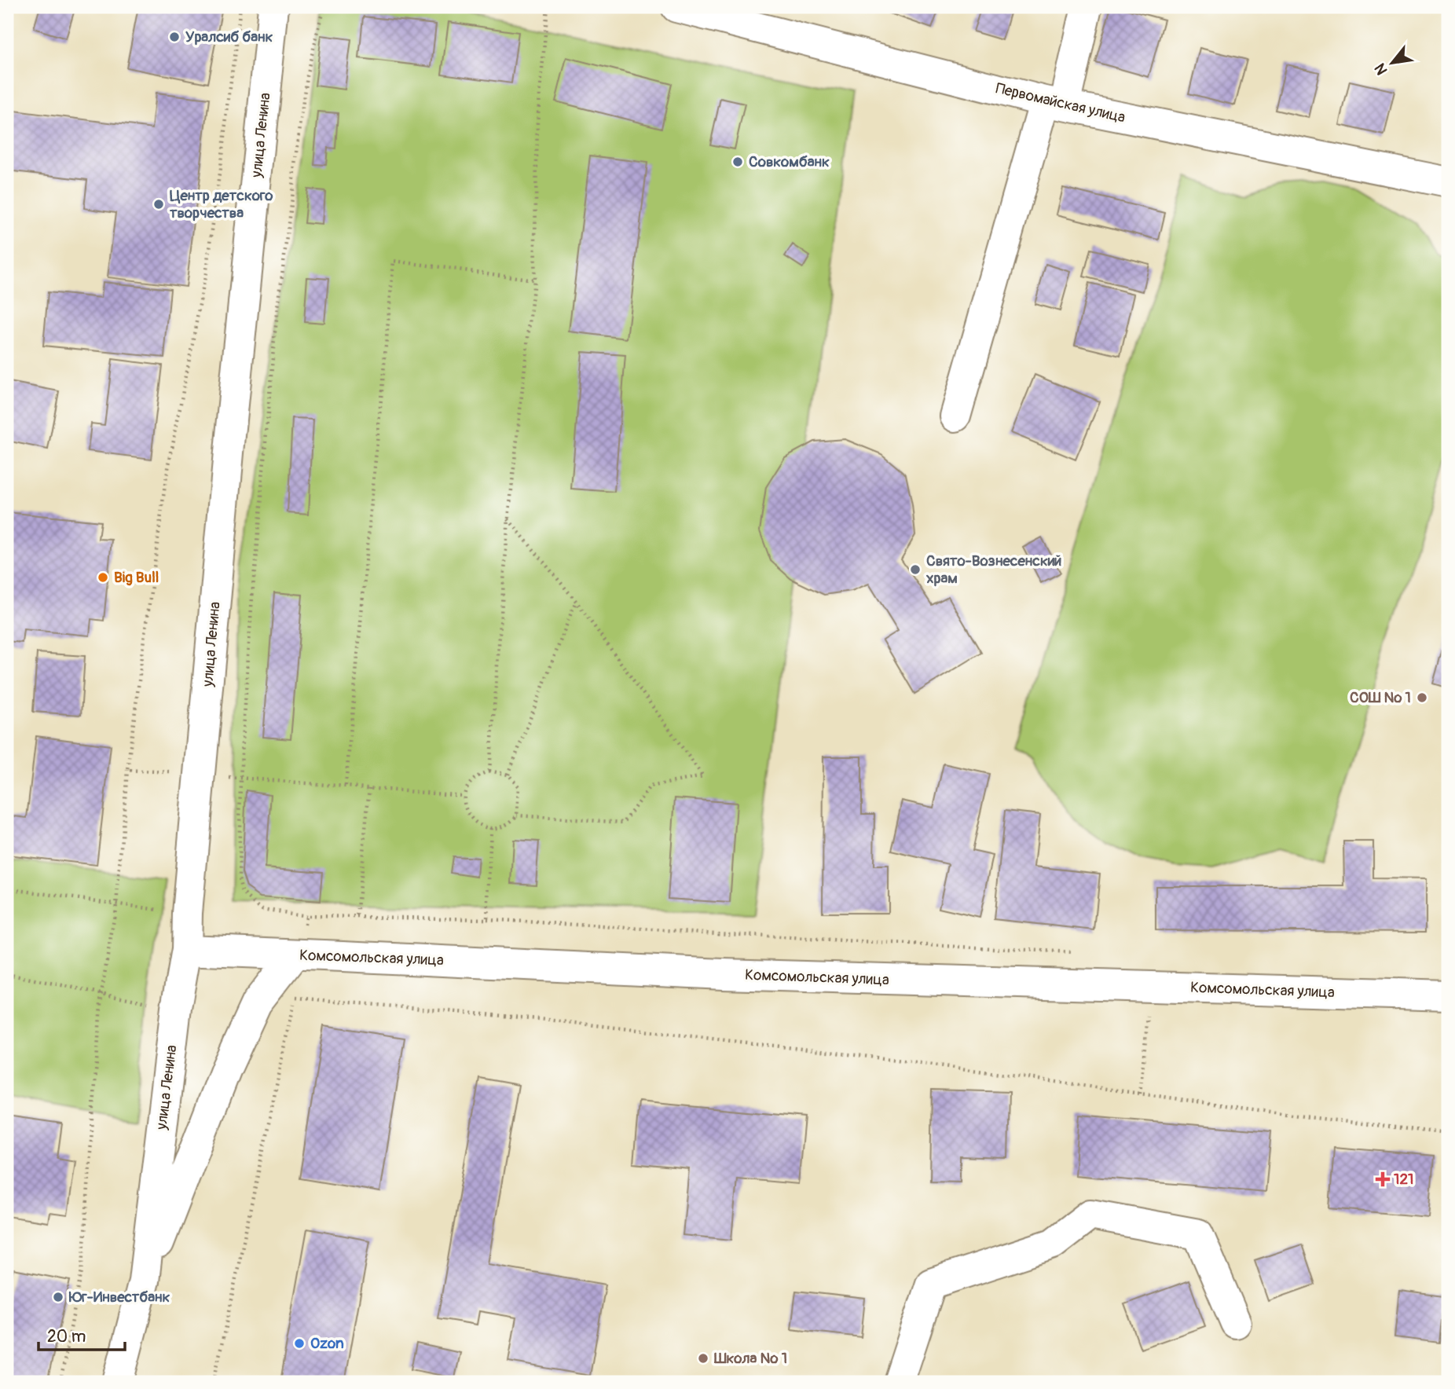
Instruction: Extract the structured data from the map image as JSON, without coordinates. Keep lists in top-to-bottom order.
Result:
{
  "streets": {
    "street": ["Первомайская улица", "улица Ленина", "Комсомольская улица"]
  },
  "crossings": [
    ["улица Ленина", "Комсомольская улица"]
  ],
  "places": {
    "other": [
      "Уралсиб банк",
      "Совкомбанк",
      "Центр детского творчества",
      "Свято-Вознесенский храм",
      "Big Bull",
      "СОШ № 1",
      "Юг-Инвестбанк",
      "Ozon",
      "Школа № 1"
    ],
    "health": ["121"]
  },
  "scale_bar": "20 m",
  "north": "bottom left"
}
